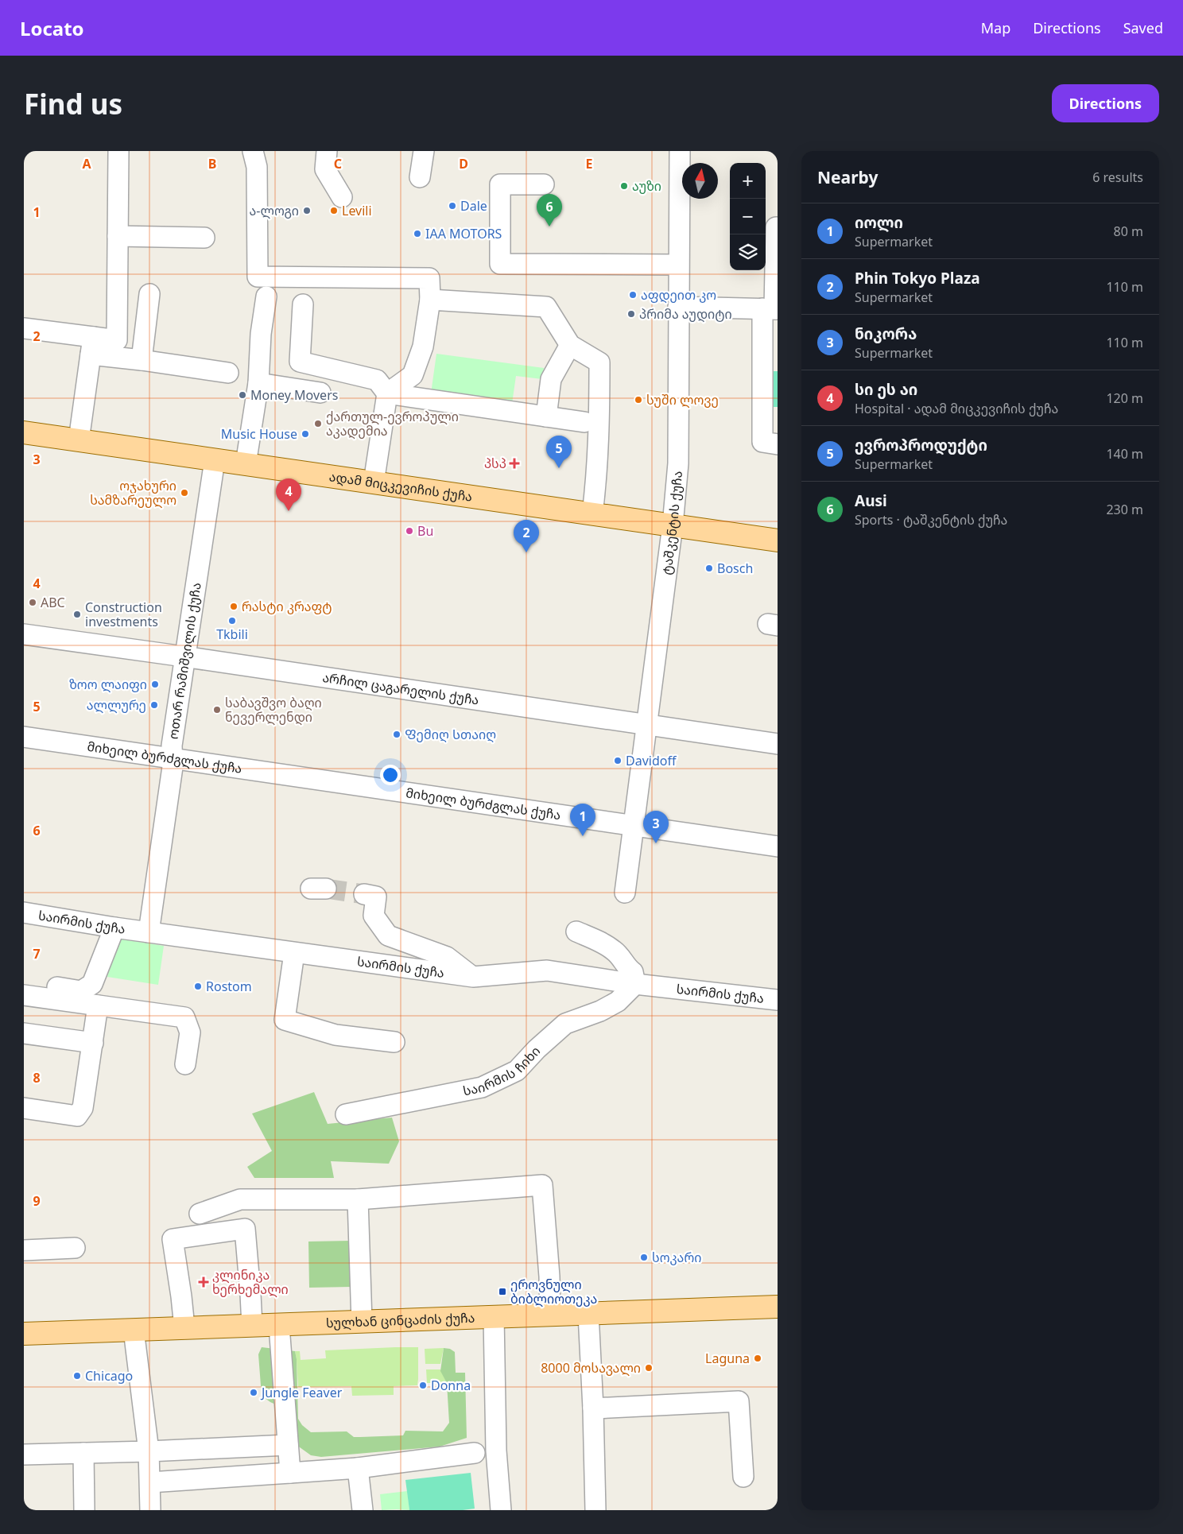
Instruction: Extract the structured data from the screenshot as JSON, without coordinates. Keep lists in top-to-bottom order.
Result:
{
  "streets": {
    "main road": ["ადამ მიცკევიჩის ქუჩა", "სულხან ცინცაძის ქუჩა"],
    "street": [
      "ტაშკენტის ქუჩა",
      "ოთარ რამიშვილის ქუჩა",
      "არჩილ ცაგარელის ქუჩა",
      "მიხეილ ბურძგლას ქუჩა",
      "საირმის ქუჩა",
      "საირმის ჩიხი"
    ]
  },
  "crossings": [
    ["ადამ მიცკევიჩის ქუჩა", "ტაშკენტის ქუჩა"],
    ["ადამ მიცკევიჩის ქუჩა", "ოთარ რამიშვილის ქუჩა"],
    ["ტაშკენტის ქუჩა", "არჩილ ცაგარელის ქუჩა"],
    ["ტაშკენტის ქუჩა", "მიხეილ ბურძგლას ქუჩა"],
    ["ოთარ რამიშვილის ქუჩა", "არჩილ ცაგარელის ქუჩა"],
    ["ოთარ რამიშვილის ქუჩა", "მიხეილ ბურძგლას ქუჩა"],
    ["ოთარ რამიშვილის ქუჩა", "საირმის ქუჩა"],
    ["საირმის ქუჩა", "საირმის ჩიხი"]
  ],
  "places": {
    "other": [
      "აუზი",
      "Dale",
      "ა-ლოგი",
      "Levili",
      "IAA MOTORS",
      "აფდეით კო",
      "პრიმა აუდიტი",
      "Money Movers",
      "სუში ლოვე",
      "ქართულ-ევროპული აკადემია",
      "Music House",
      "ოჯახური სამზარეულო",
      "Bu",
      "Bosch",
      "ABC",
      "რასტი კრაფტ",
      "Construction investments",
      "Tkbili",
      "ზოო ლაიფი",
      "ალლურე",
      "საბავშვო ბაღი ნევერლენდი",
      "Ფემიღ Სთაიღ",
      "Davidoff",
      "Rostom",
      "სოკარი",
      "Laguna",
      "8000 მოსავალი",
      "Chicago",
      "Donna",
      "Jungle Feaver"
    ],
    "health": ["პსპ", "კლინიკა ხერხემალი"],
    "transit": ["ეროვნული ბიბლიოთეკა"]
  },
  "north": "top",
  "page": {
    "header": "Locato",
    "nav": ["Map", "Directions", "Saved"],
    "buttons": "Directions",
    "title": "Find us",
    "heading": ["Nearby", "6 results"],
    "map_buttons": ["+", "−"],
    "pins": [
      "6",
      "5",
      "4",
      "2",
      "1",
      "3"
    ],
    "list": [
      {
        "mark": "1",
        "name": "იოლი",
        "note": "Supermarket",
        "value": "80 m"
      },
      {
        "mark": "2",
        "name": "Phin Tokyo Plaza",
        "note": "Supermarket",
        "value": "110 m"
      },
      {
        "mark": "3",
        "name": "ნიკორა",
        "note": "Supermarket",
        "value": "110 m"
      },
      {
        "mark": "4",
        "name": "სი ეს აი",
        "note": "Hospital · ადამ მიცკევიჩის ქუჩა",
        "value": "120 m"
      },
      {
        "mark": "5",
        "name": "ევროპროდუქტი",
        "note": "Supermarket",
        "value": "140 m"
      },
      {
        "mark": "6",
        "name": "Ausi",
        "note": "Sports · ტაშკენტის ქუჩა",
        "value": "230 m"
      }
    ]
  },
  "grid": {
    "columns": [
      "A",
      "B",
      "C",
      "D",
      "E"
    ],
    "rows": [
      "1",
      "2",
      "3",
      "4",
      "5",
      "6",
      "7",
      "8",
      "9"
    ]
  }
}
